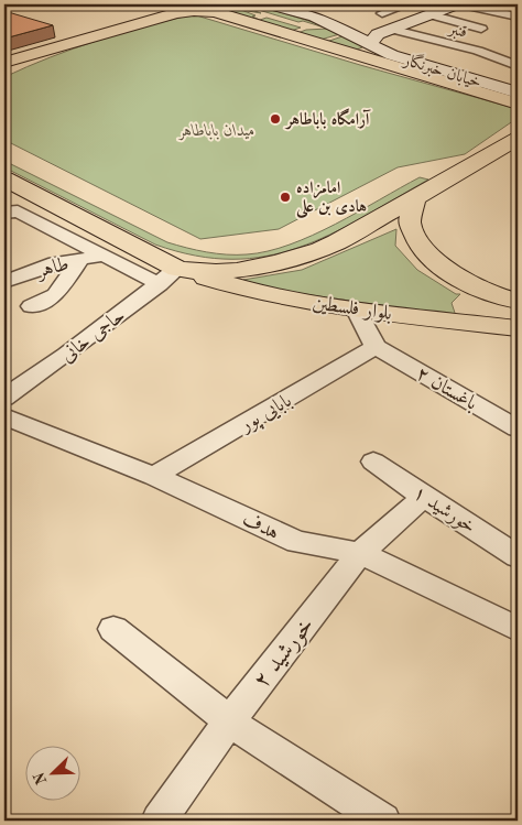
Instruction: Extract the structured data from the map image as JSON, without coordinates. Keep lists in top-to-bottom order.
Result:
{
  "streets": {
    "main road": ["خیابان خبرنگار", "بلوار فلسطین"],
    "street": [
      "قنبر",
      "طاهر",
      "حاجی خانی",
      "باغستان ۲",
      "بابایی پور",
      "خورشید ۱",
      "هدف",
      "خورشید ۲"
    ]
  },
  "crossings": [
    ["بلوار فلسطین", "حاجی خانی"],
    ["باغستان ۲", "بابایی پور"],
    ["بابایی پور", "هدف"],
    ["خورشید ۱", "خورشید ۲"],
    ["هدف", "خورشید ۲"]
  ],
  "parks": ["میدان باباطاهر"],
  "places": ["آرامگاه باباطاهر", "امامزاده هادی بن علی"],
  "north": "bottom left"
}
